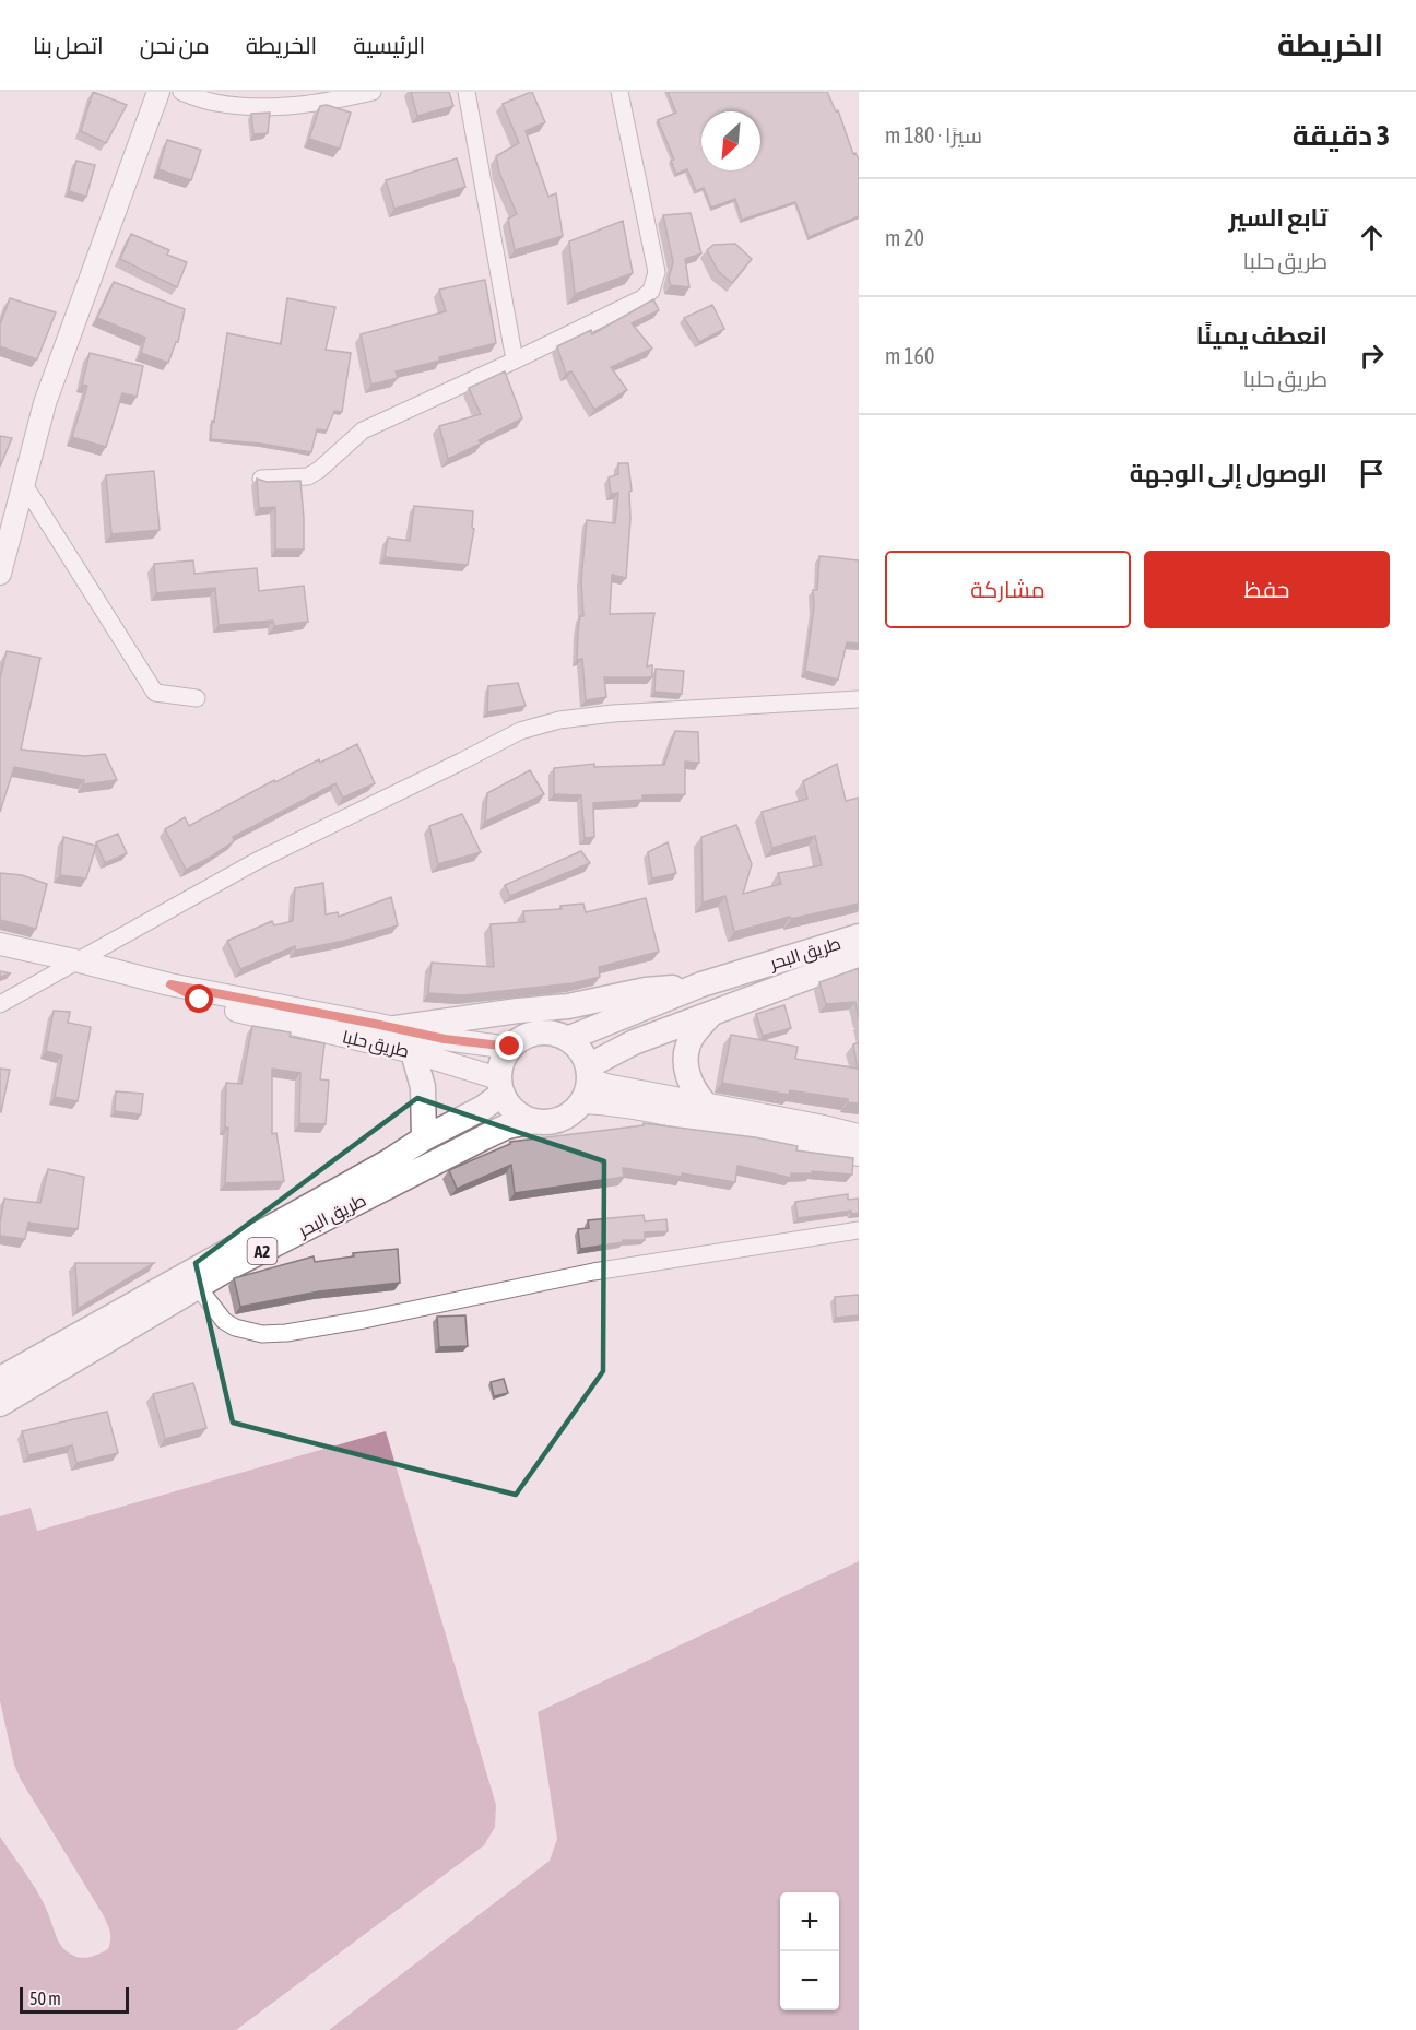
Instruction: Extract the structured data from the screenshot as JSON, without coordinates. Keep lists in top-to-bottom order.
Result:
{
  "streets": {
    "highway": ["طريق البحر", "A2"],
    "main road": ["طريق حلبا"]
  },
  "crossings": [
    ["طريق البحر", "طريق حلبا"],
    ["طريق البحر", "A2"],
    ["طريق حلبا", "A2"]
  ],
  "scale_bar": "50 m",
  "north": "bottom left",
  "page": {
    "header": "الخريطة",
    "nav": [
      "الرئيسية",
      "الخريطة",
      "من نحن",
      "اتصل بنا"
    ],
    "heading": ["3 دقيقة", "سيرًا · 180 m"],
    "list": [
      ["تابع السير", "طريق حلبا", "20 m"],
      ["انعطف يمينًا", "طريق حلبا", "160 m"],
      "الوصول إلى الوجهة"
    ],
    "buttons": ["حفظ", "مشاركة"],
    "map_buttons": ["+", "−"],
    "scale": "50 m"
  }
}
